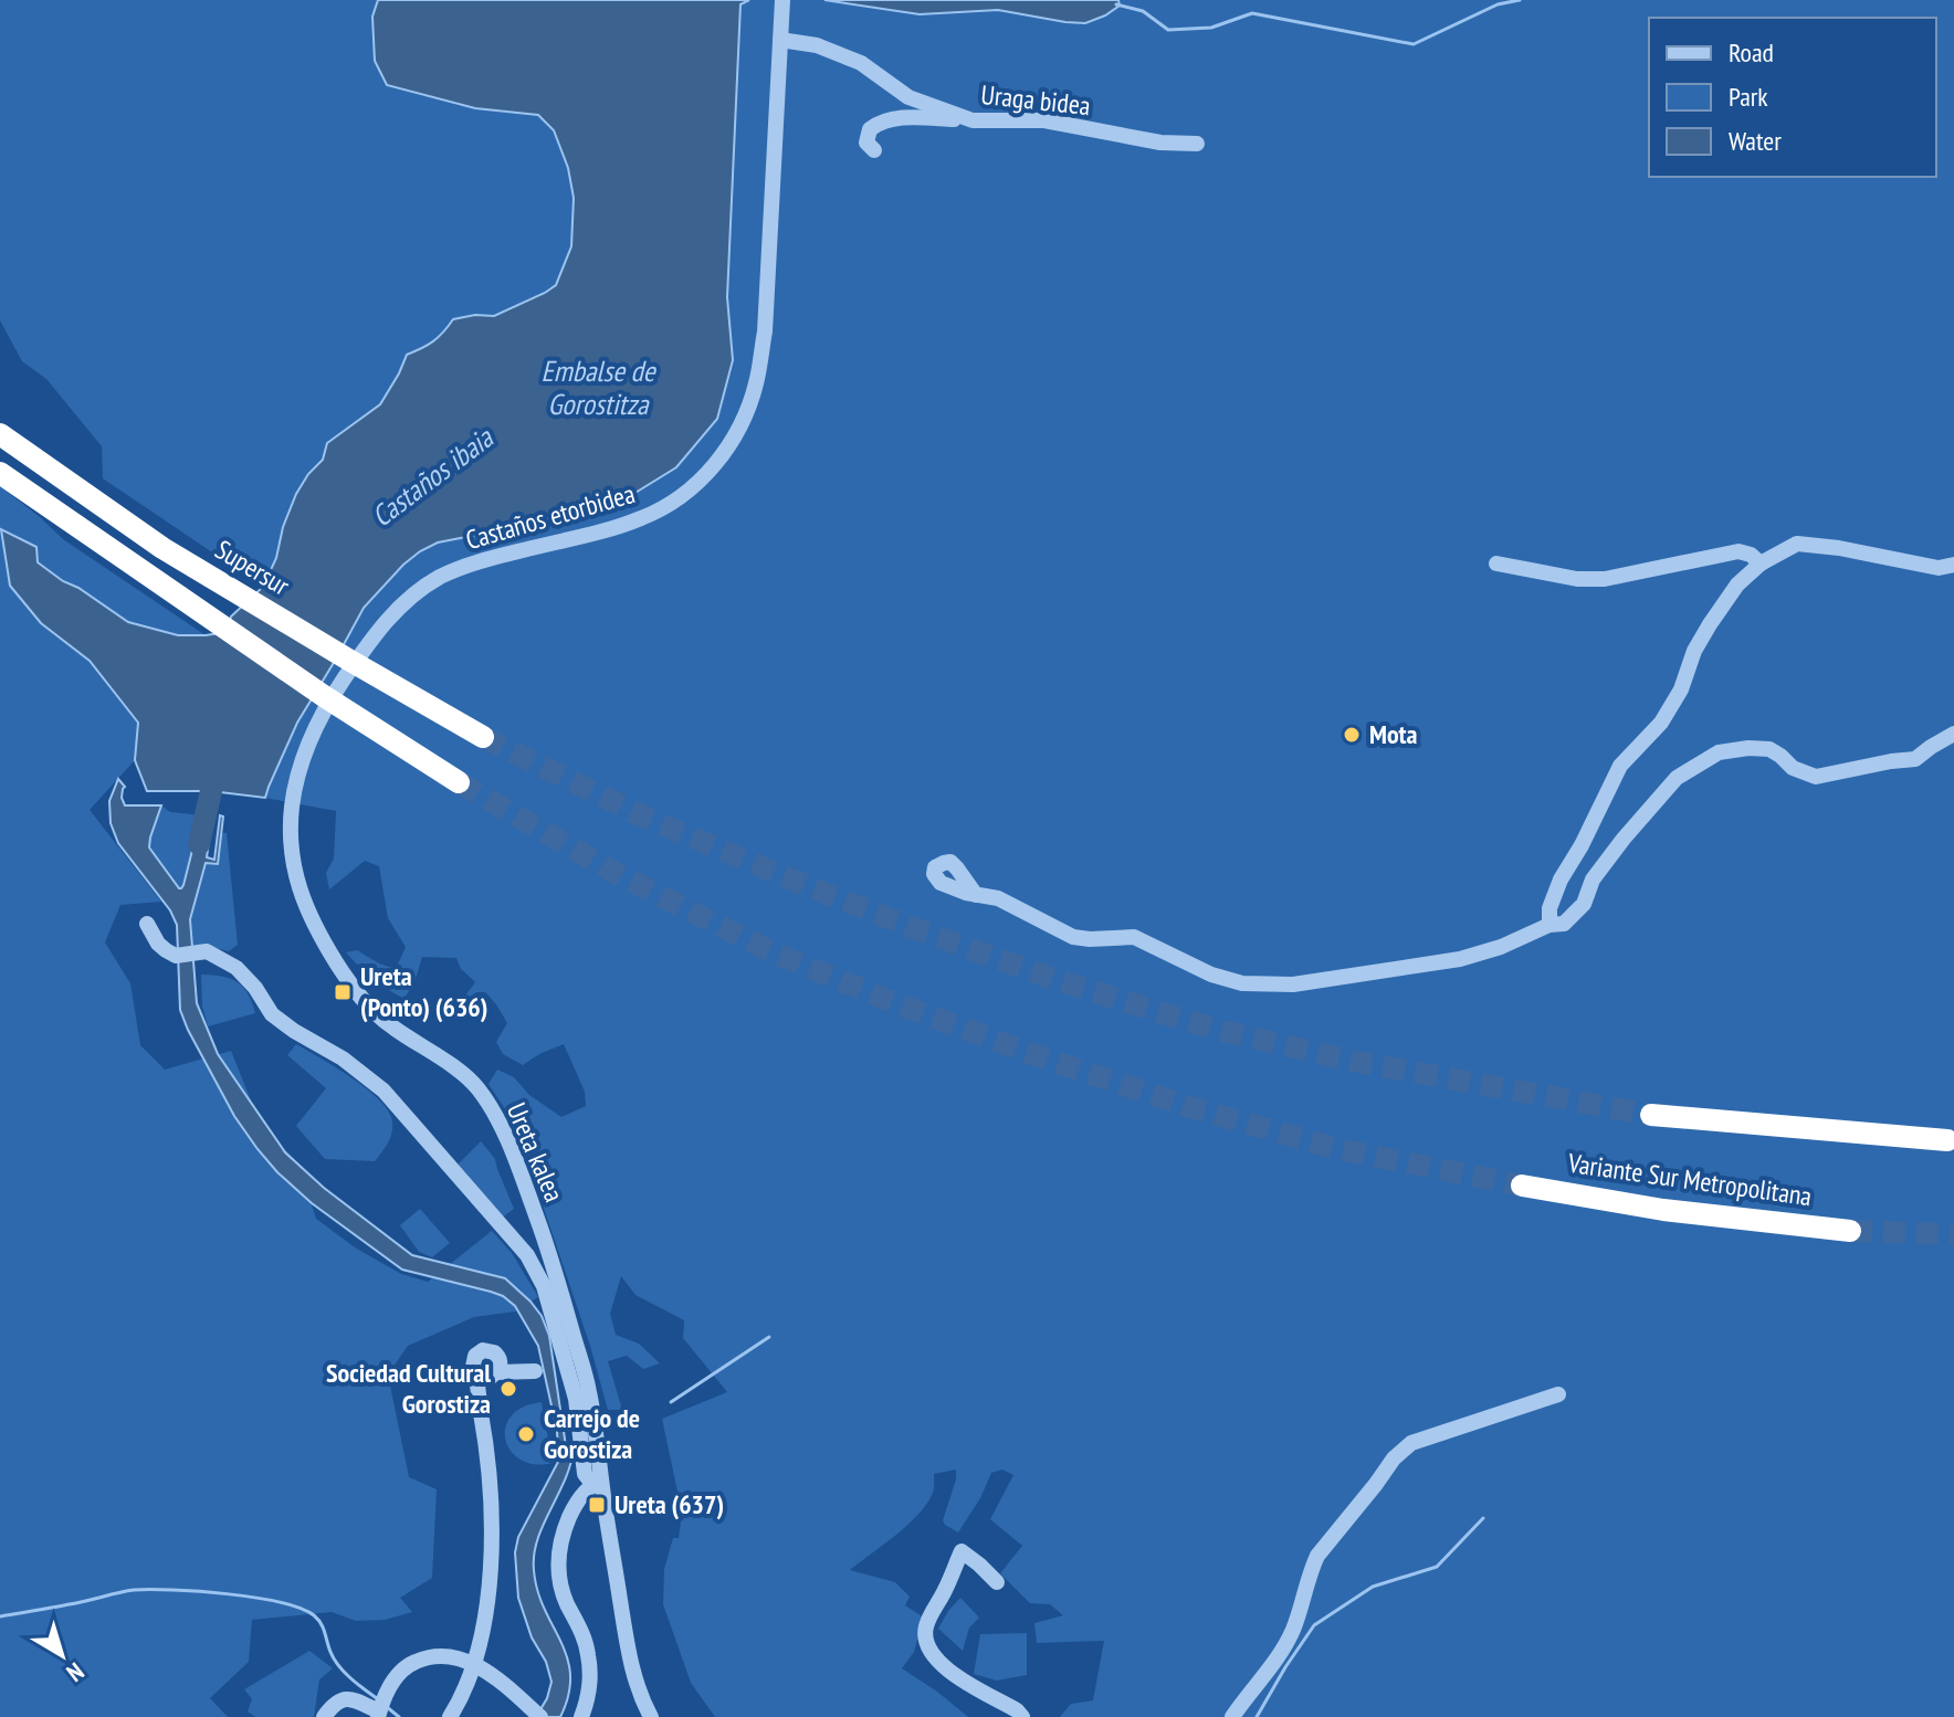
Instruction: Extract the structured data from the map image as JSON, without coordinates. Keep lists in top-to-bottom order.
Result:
{
  "streets": {
    "highway": ["Supersur", "Variante Sur Metropolitana"],
    "street": ["Uraga bidea", "Castaños etorbidea", "Ureta kalea"]
  },
  "crossings": [
    ["Uraga bidea", "Castaños etorbidea"],
    ["Castaños etorbidea", "Ureta kalea"]
  ],
  "water": ["Embalse de Gorostitza", "Castaños ibaia"],
  "places": {
    "other": ["Mota", "Sociedad Cultural Gorostiza", "Carrejo de Gorostiza"],
    "transit": ["Ureta (Ponto) (636)", "Ureta (637)"]
  },
  "legend": ["Road", "Park", "Water"],
  "north": "bottom right"
}
